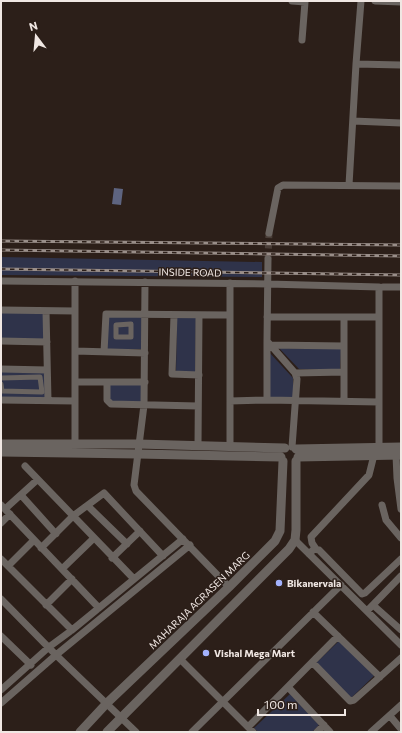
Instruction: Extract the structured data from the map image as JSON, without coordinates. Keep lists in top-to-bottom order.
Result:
{
  "streets": {
    "street": ["INSIDE ROAD", "MAHARAJA AGRASEN MARG"]
  },
  "places": ["Bikanervala", "Vishal Mega Mart"],
  "scale_bar": "100 m",
  "north": "top"
}
